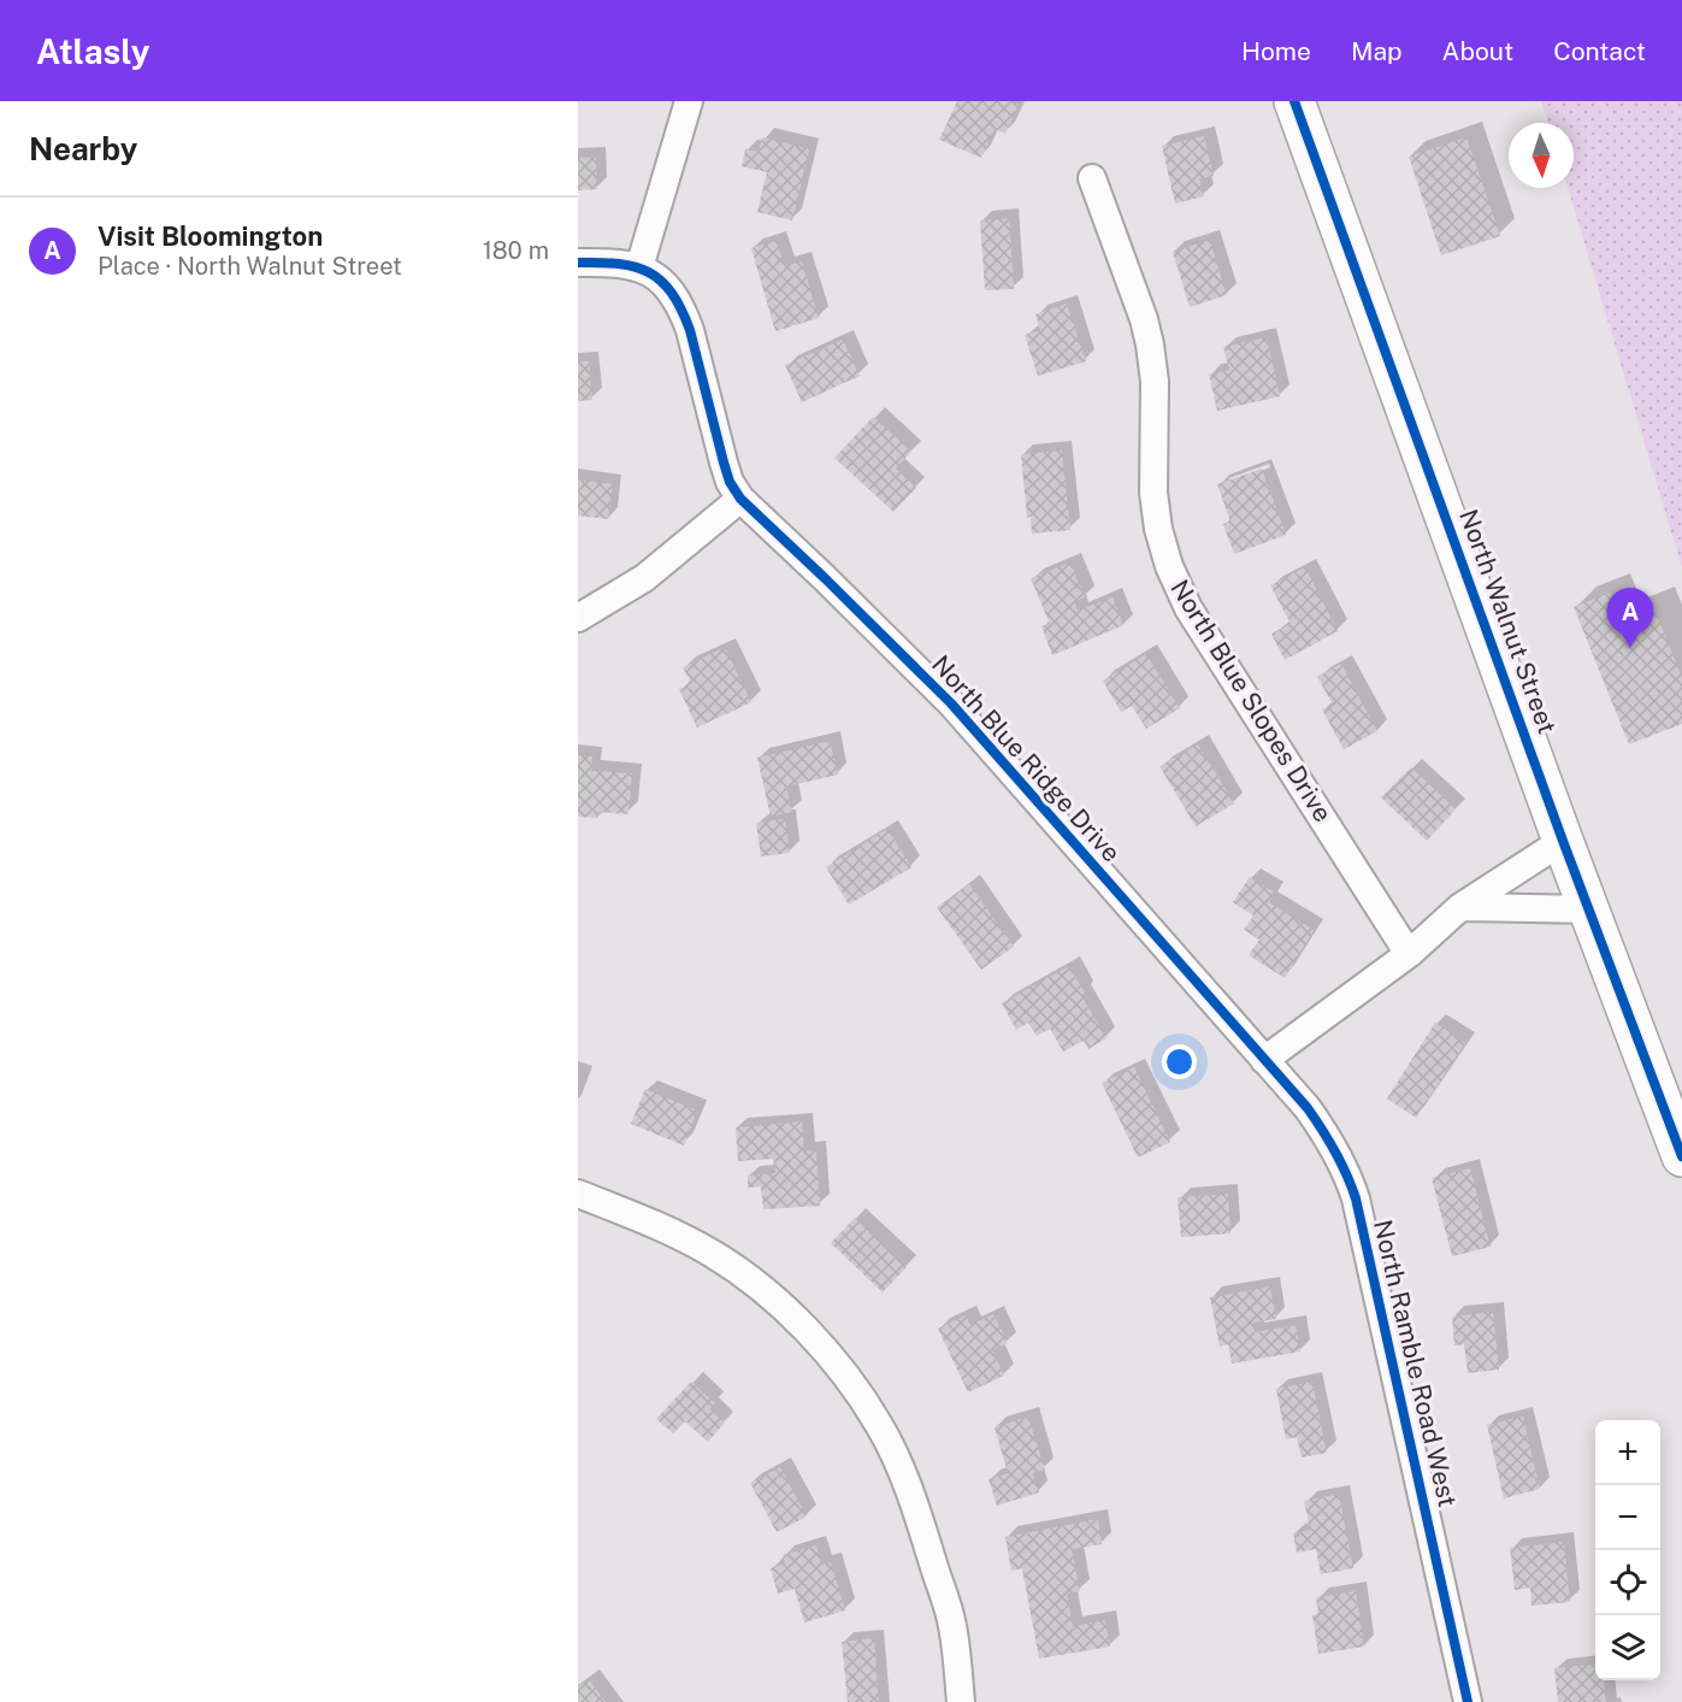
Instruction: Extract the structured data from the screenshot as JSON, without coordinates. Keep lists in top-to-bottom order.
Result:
{
  "streets": {
    "main road": ["North Walnut Street"],
    "street": ["North Blue Slopes Drive", "North Blue Ridge Drive", "North Ramble Road West"]
  },
  "crossings": [
    ["North Blue Ridge Drive", "North Ramble Road West"]
  ],
  "north": "bottom",
  "page": {
    "header": "Atlasly",
    "nav": [
      "Home",
      "Map",
      "About",
      "Contact"
    ],
    "heading": "Nearby",
    "list": [
      {
        "mark": "A",
        "name": "Visit Bloomington",
        "note": "Place · North Walnut Street",
        "value": "180 m"
      }
    ],
    "pins": "A",
    "map_buttons": ["+", "−"]
  }
}
